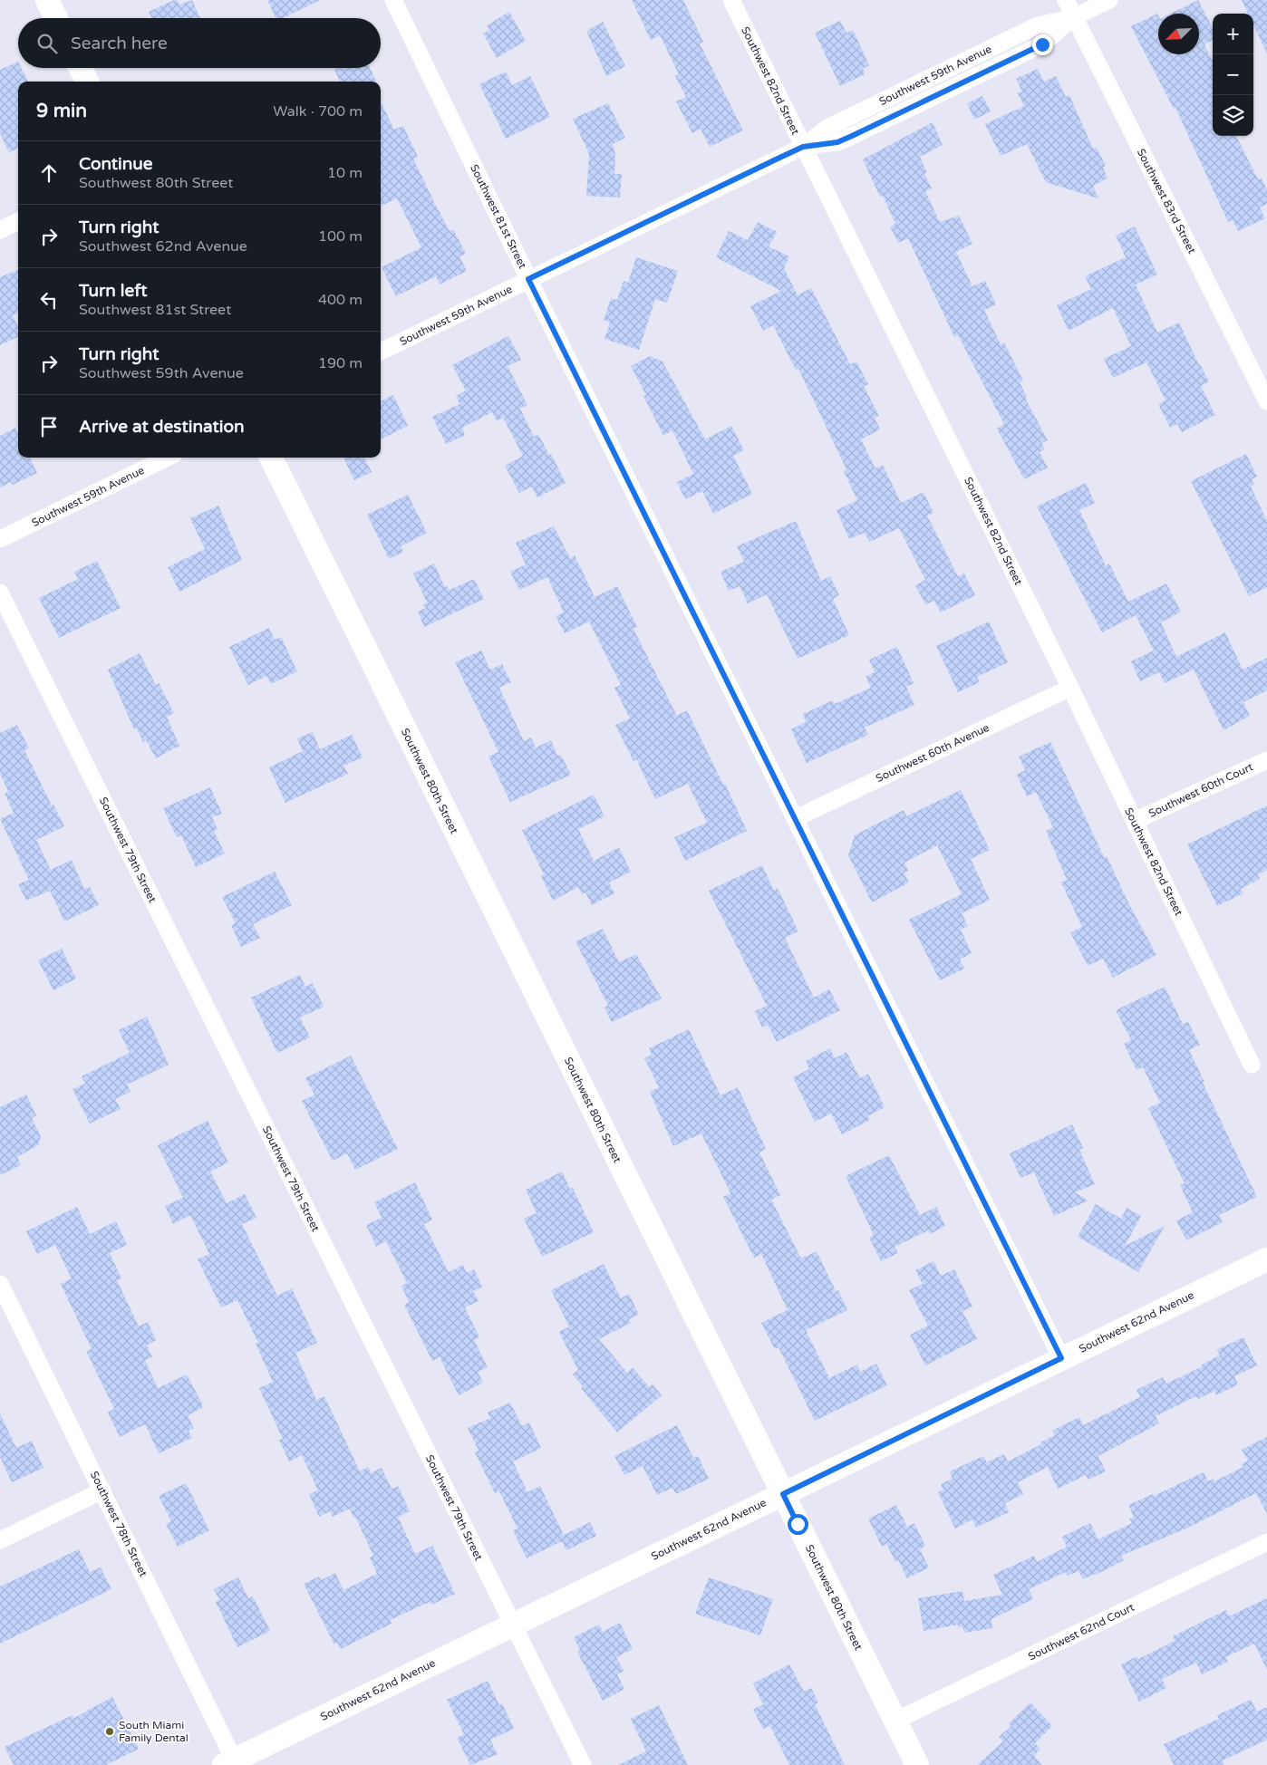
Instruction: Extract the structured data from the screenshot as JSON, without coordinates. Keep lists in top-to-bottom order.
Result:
{
  "streets": {
    "street": [
      "Southwest 59th Avenue",
      "Southwest 82nd Street",
      "Southwest 83rd Street",
      "Southwest 81st Street",
      "Southwest 60th Avenue",
      "Southwest 80th Street",
      "Southwest 60th Court",
      "Southwest 79th Street",
      "Southwest 62nd Avenue",
      "Southwest 78th Street",
      "Southwest 62nd Court"
    ]
  },
  "crossings": [
    ["Southwest 59th Avenue", "Southwest 82nd Street"],
    ["Southwest 59th Avenue", "Southwest 83rd Street"],
    ["Southwest 59th Avenue", "Southwest 81st Street"],
    ["Southwest 82nd Street", "Southwest 60th Avenue"],
    ["Southwest 82nd Street", "Southwest 60th Court"],
    ["Southwest 81st Street", "Southwest 60th Avenue"],
    ["Southwest 81st Street", "Southwest 62nd Avenue"],
    ["Southwest 80th Street", "Southwest 62nd Avenue"],
    ["Southwest 80th Street", "Southwest 62nd Court"],
    ["Southwest 79th Street", "Southwest 62nd Avenue"],
    ["Southwest 62nd Avenue", "Southwest 78th Street"]
  ],
  "places": ["South Miami Family Dental"],
  "north": "bottom left",
  "page": {
    "map_buttons": ["+", "−"],
    "search": "Search here",
    "heading": ["9 min", "Walk · 700 m"],
    "list": [
      ["Continue", "Southwest 80th Street", "10 m"],
      ["Turn right", "Southwest 62nd Avenue", "100 m"],
      ["Turn left", "Southwest 81st Street", "400 m"],
      ["Turn right", "Southwest 59th Avenue", "190 m"],
      "Arrive at destination"
    ]
  }
}
